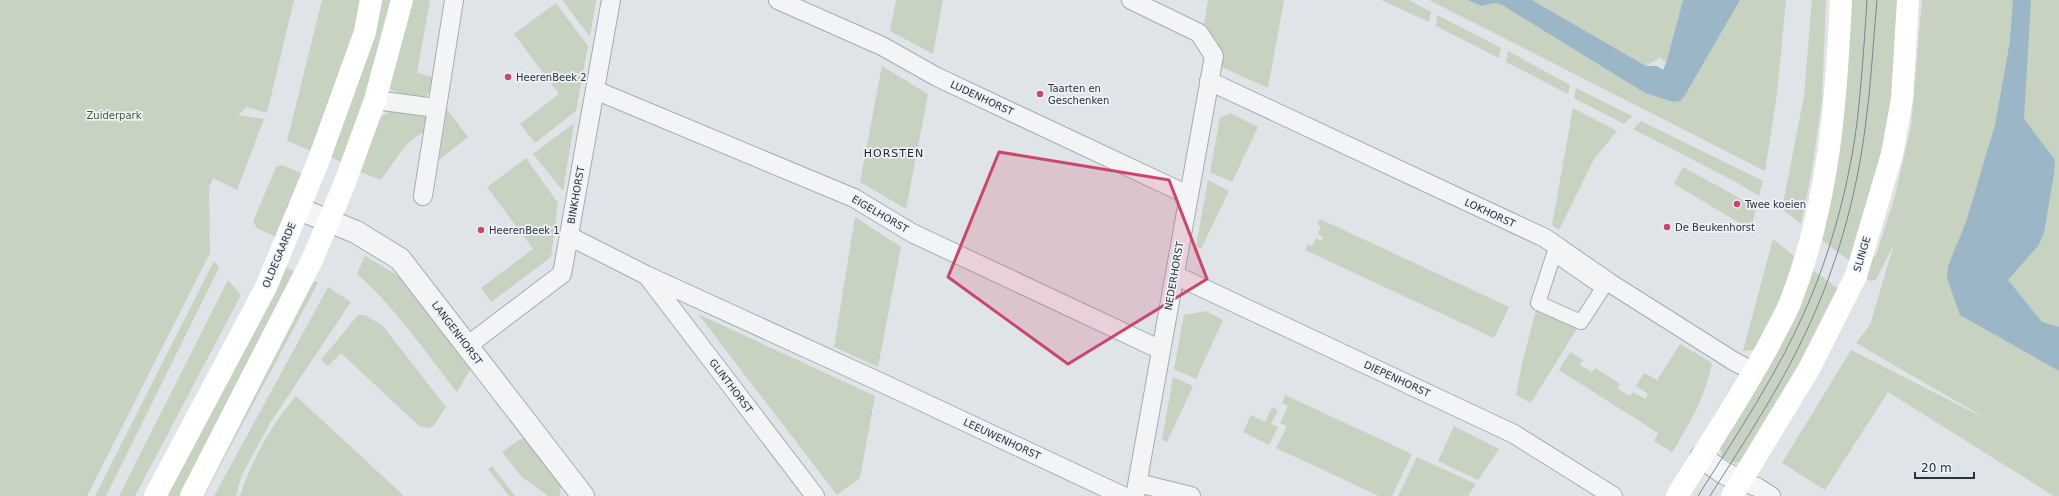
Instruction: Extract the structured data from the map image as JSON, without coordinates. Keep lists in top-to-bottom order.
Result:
{
  "streets": {
    "main road": ["SLINGE", "OLDEGAARDE"],
    "street": [
      "LUDENHORST",
      "BINKHORST",
      "LOKHORST",
      "EIGELHORST",
      "NEDERHORST",
      "LANGENHORST",
      "DIEPENHORST",
      "GLINTHORST",
      "LEEUWENHORST"
    ]
  },
  "crossings": [
    ["LUDENHORST", "NEDERHORST"],
    ["BINKHORST", "EIGELHORST"],
    ["BINKHORST", "LANGENHORST"],
    ["BINKHORST", "GLINTHORST"],
    ["LOKHORST", "NEDERHORST"],
    ["EIGELHORST", "NEDERHORST"],
    ["OLDEGAARDE", "LANGENHORST"],
    ["NEDERHORST", "DIEPENHORST"],
    ["GLINTHORST", "LEEUWENHORST"]
  ],
  "districts": ["HORSTEN"],
  "parks": ["Zuiderpark"],
  "places": [
    "HeerenBeek 2",
    "Taarten en Geschenken",
    "Twee koeien",
    "De Beukenhorst",
    "HeerenBeek 1"
  ],
  "scale_bar": "20 m"
}
